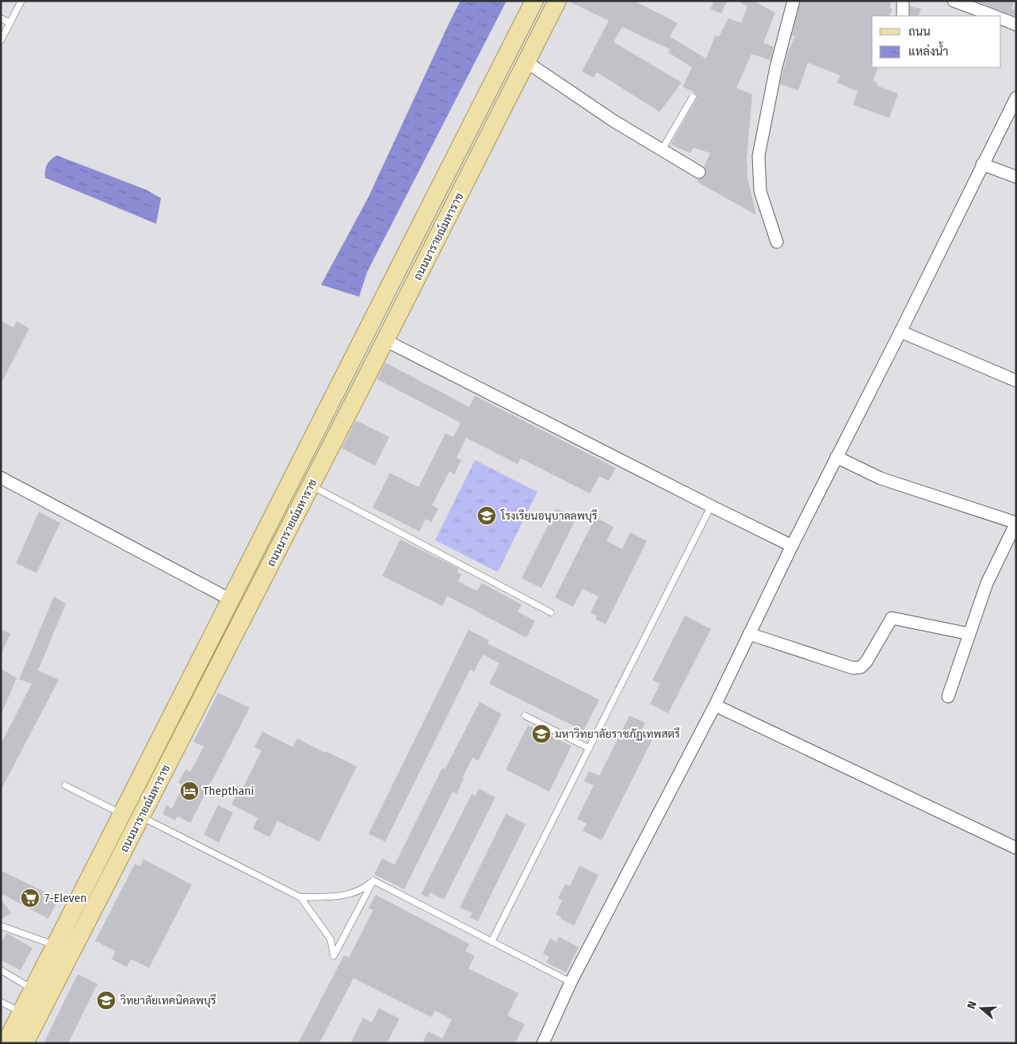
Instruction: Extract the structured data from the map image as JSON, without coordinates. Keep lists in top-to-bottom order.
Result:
{
  "streets": {
    "main road": ["ถนนนารายณ์มหาราช"]
  },
  "places": {
    "school or university": ["โรงเรียนอนุบาลลพบุรี", "มหาวิทยาลัยราชภัฏเทพสตรี", "วิทยาลัยเทคนิคลพบุรี"],
    "hotel": ["Thepthani"],
    "supermarket": ["7-Eleven"]
  },
  "legend": ["ถนน", "แหล่งน้ำ"],
  "north": "left"
}
